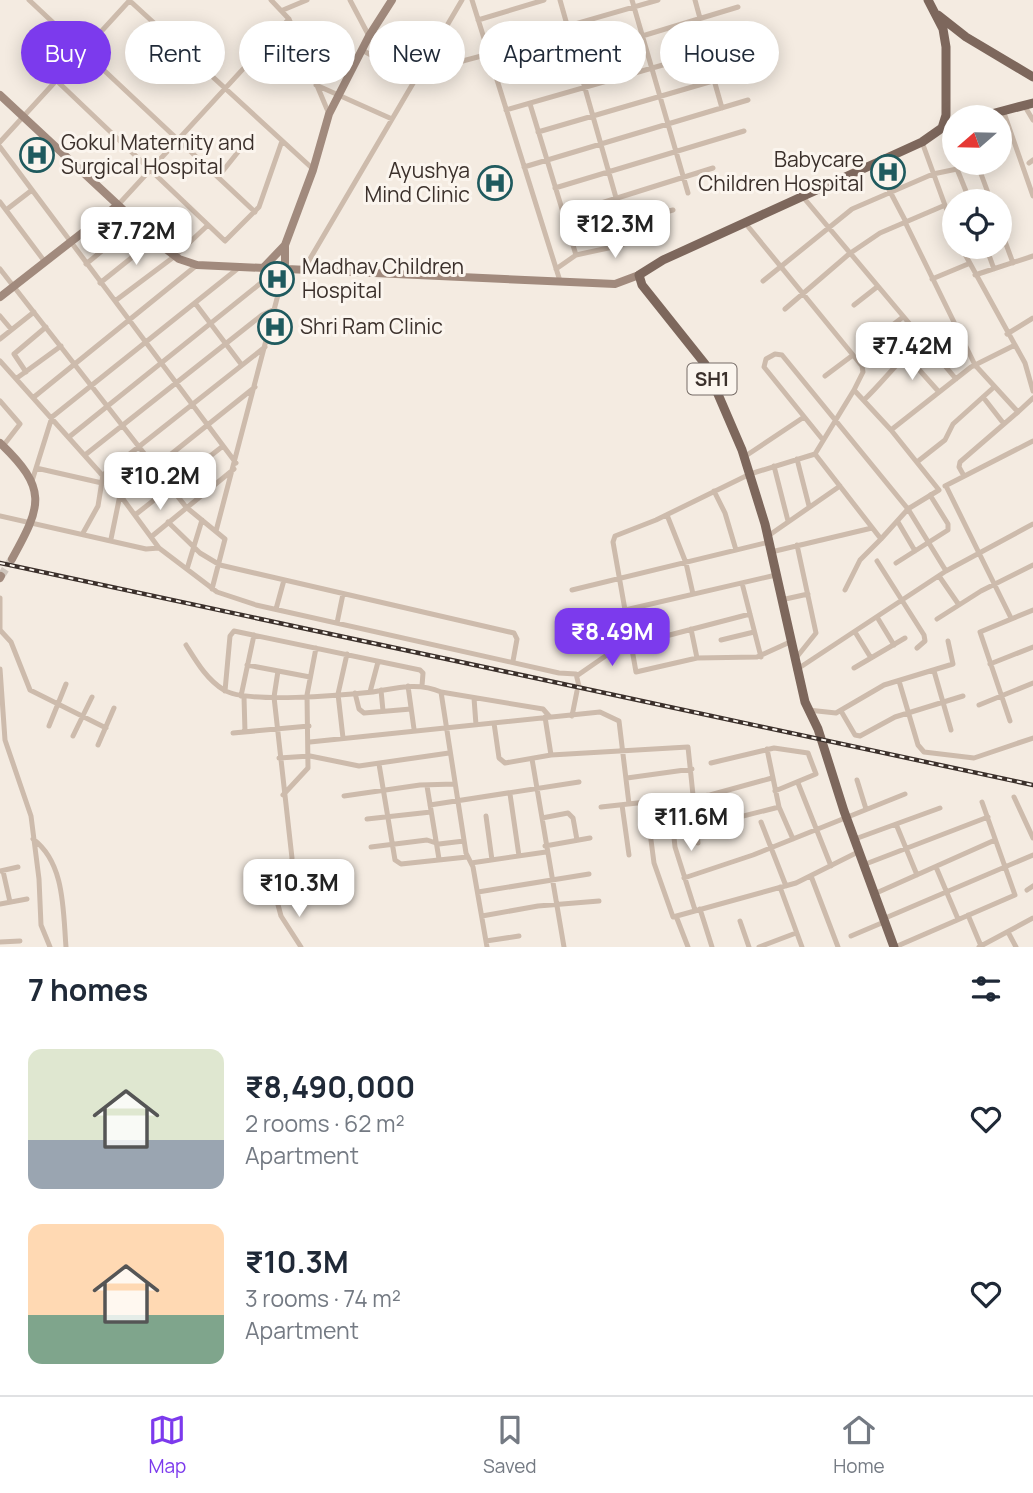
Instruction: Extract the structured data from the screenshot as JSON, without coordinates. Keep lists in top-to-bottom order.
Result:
{
  "streets": {
    "main road": ["SH1"]
  },
  "places": {
    "hospital": [
      "Gokul Maternity and Surgical Hospital",
      "Babycare Children Hospital",
      "Ayushya Mind Clinic",
      "Madhav Children Hospital",
      "Shri Ram Clinic"
    ]
  },
  "north": "left",
  "page": {
    "chip": [
      "Buy",
      "Rent",
      "Filters",
      "New",
      "Apartment",
      "House"
    ],
    "price": [
      "₹12.3M",
      "₹7.72M",
      "₹7.42M",
      "₹10.2M",
      "₹8.49M",
      "₹11.6M",
      "₹10.3M"
    ],
    "heading": "7 homes",
    "list": [
      {
        "name": "₹8,490,000",
        "note": "2 rooms · 62 m² · Apartment"
      },
      {
        "name": "₹10.3M",
        "note": "3 rooms · 74 m² · Apartment"
      }
    ],
    "tabs": ["Map", "Saved", "Home"]
  }
}
